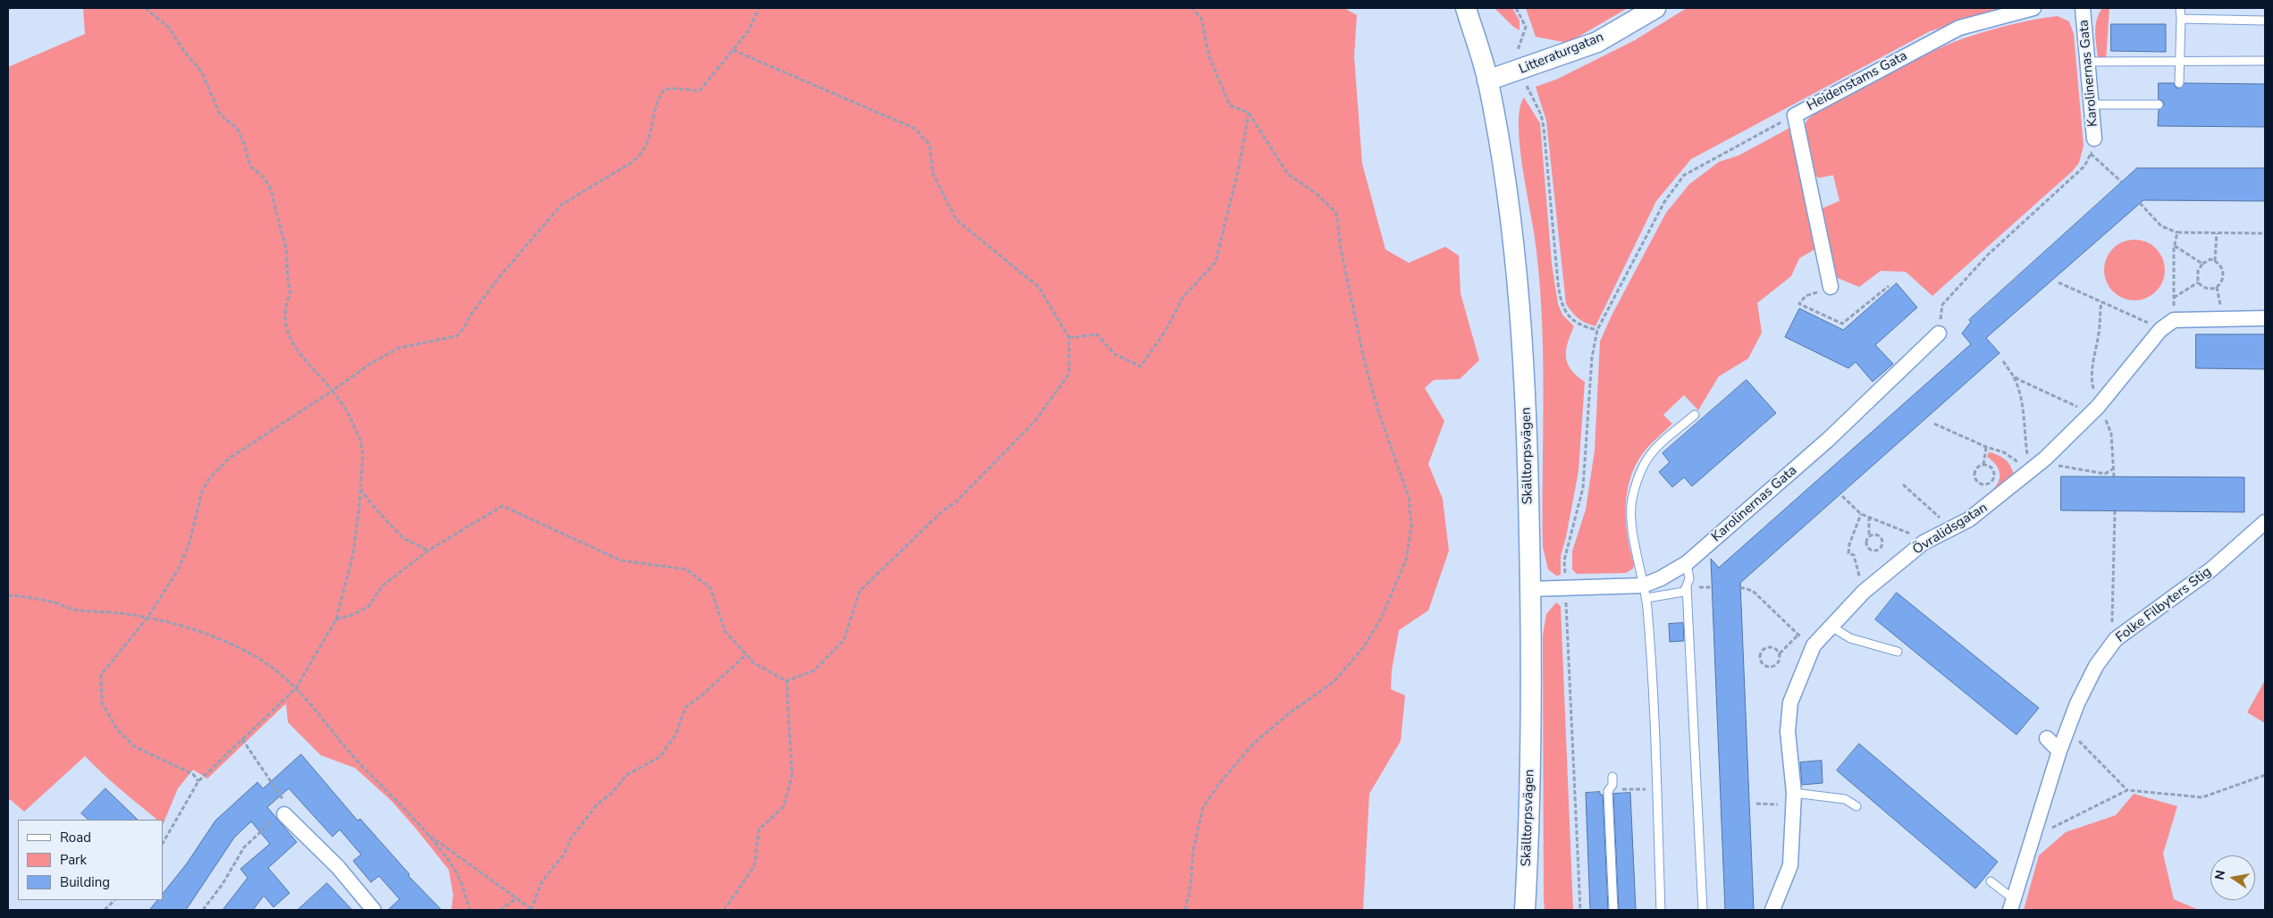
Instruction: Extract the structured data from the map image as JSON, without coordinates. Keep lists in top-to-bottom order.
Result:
{
  "streets": {
    "street": [
      "Litteraturgatan",
      "Karolinernas Gata",
      "Heidenstams Gata",
      "Skälltorpsvägen",
      "Övralidsgatan",
      "Folke Filbyters Stig"
    ]
  },
  "crossings": [
    ["Litteraturgatan", "Skälltorpsvägen"],
    ["Karolinernas Gata", "Skälltorpsvägen"]
  ],
  "legend": ["Road", "Park", "Building"],
  "north": "left"
}
